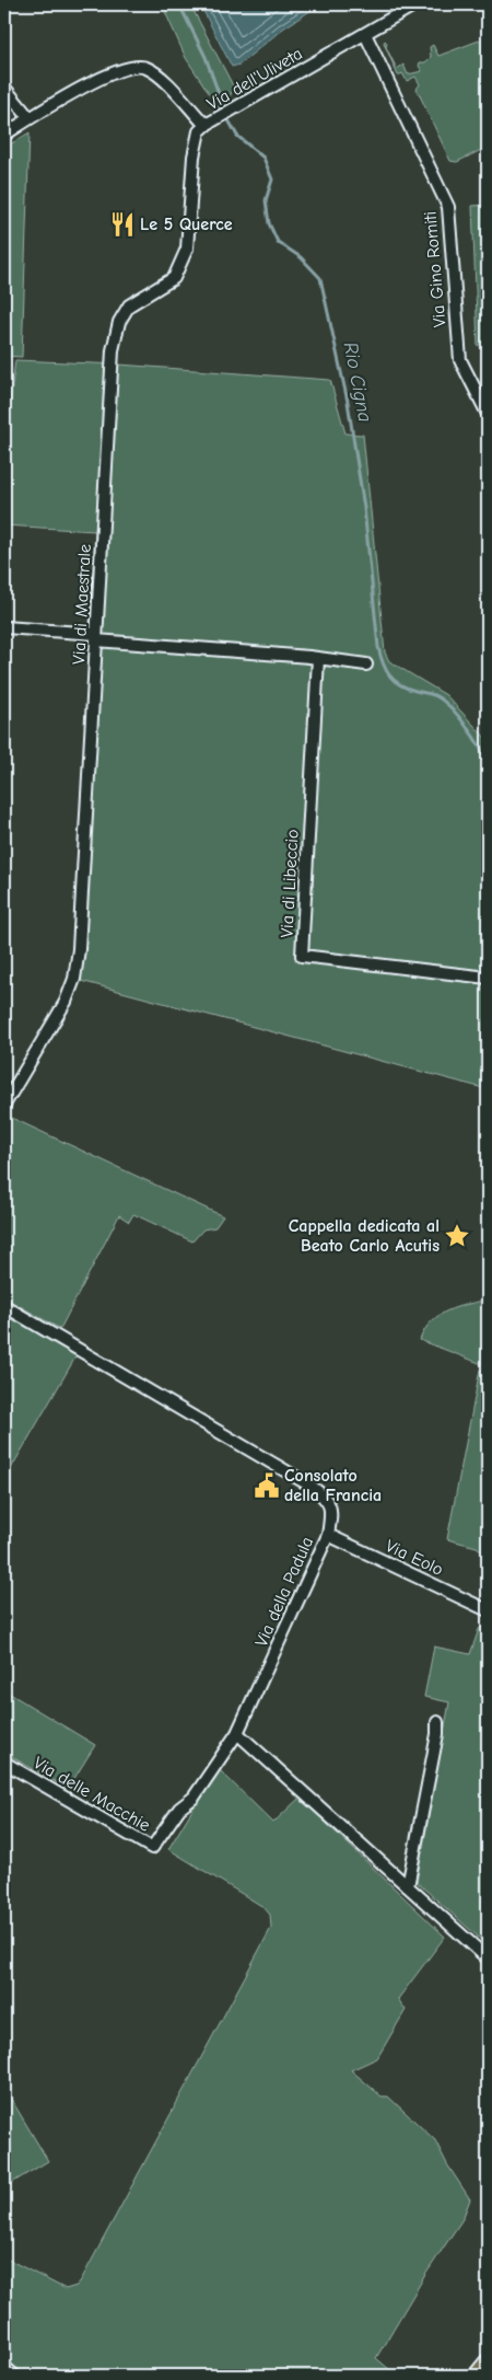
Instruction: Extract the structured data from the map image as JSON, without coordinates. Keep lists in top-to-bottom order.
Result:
{
  "streets": {
    "street": [
      "Via dell'Uliveta",
      "Via Gino Romiti",
      "Via di Maestrale",
      "Via di Libeccio",
      "Via Eolo",
      "Via della Padula",
      "Via delle Macchie"
    ]
  },
  "crossings": [
    ["Via dell'Uliveta", "Via Gino Romiti"],
    ["Via dell'Uliveta", "Via di Maestrale"],
    ["Via Eolo", "Via della Padula"],
    ["Via della Padula", "Via delle Macchie"]
  ],
  "water": ["Rio Cigna"],
  "places": {
    "restaurant": ["Le 5 Querce"],
    "place": ["Cappella dedicata al Beato Carlo Acutis"],
    "public building": ["Consolato della Francia"]
  }
}
